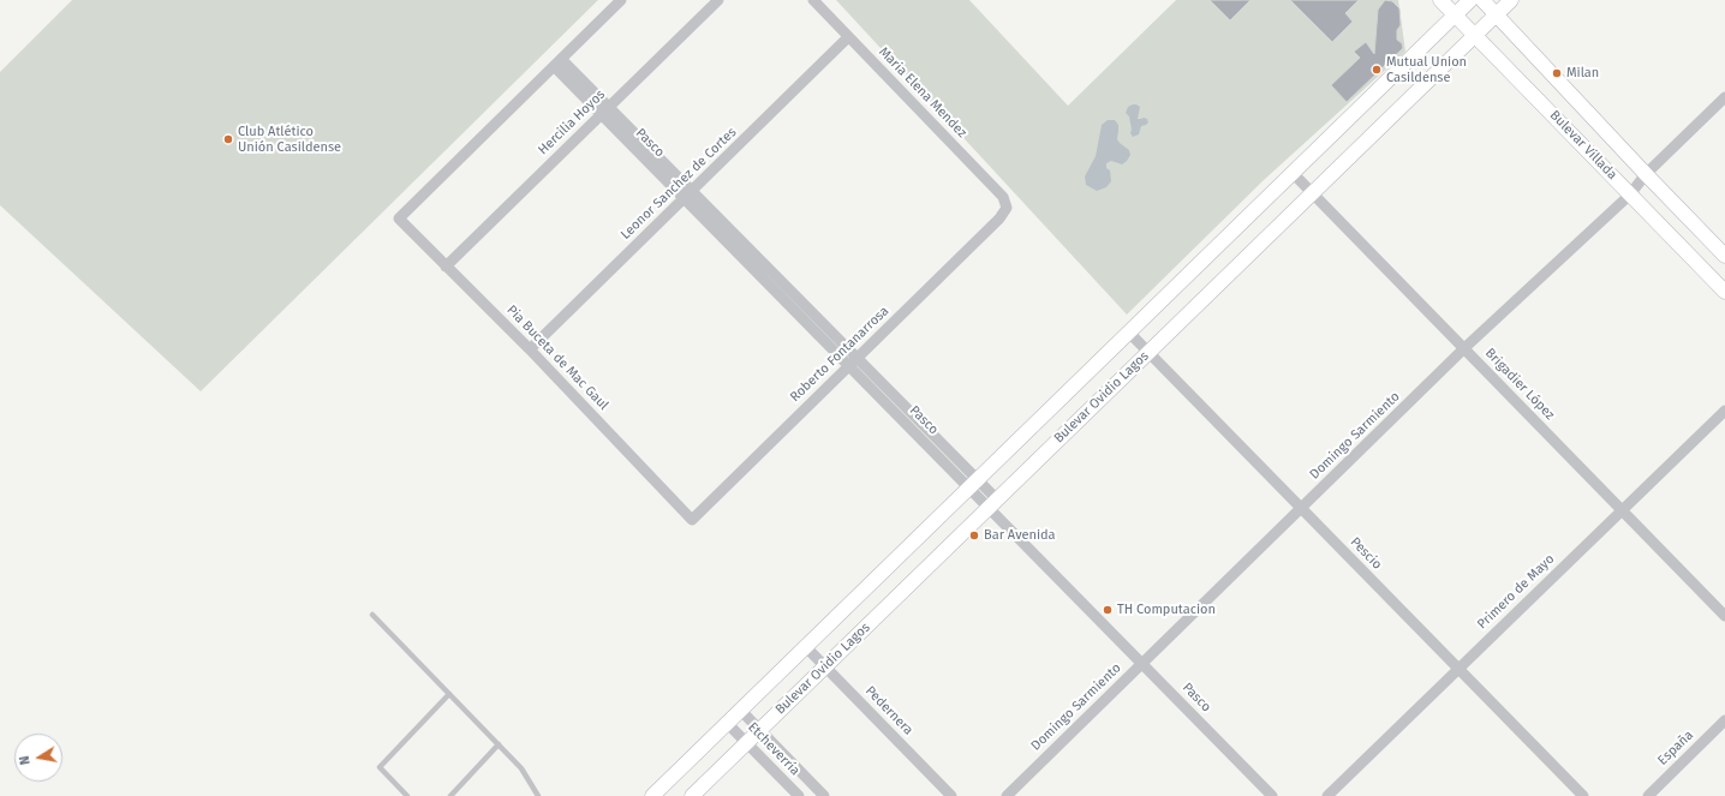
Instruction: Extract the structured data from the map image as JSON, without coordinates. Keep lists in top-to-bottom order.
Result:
{
  "streets": {
    "main road": ["Bulevar Villada", "Bulevar Ovidio Lagos"],
    "street": [
      "Maria Elena Mendez",
      "Hercilia Hoyos",
      "Pasco",
      "Leonor Sanchez de Cortes",
      "Roberto Fontanarrosa",
      "Pia Buceta de Mac Gaul",
      "Brigadier López",
      "Domingo Sarmiento",
      "Pescio",
      "Primero de Mayo",
      "Pedernera",
      "España",
      "Etcheverría"
    ]
  },
  "crossings": [
    ["Maria Elena Mendez", "Leonor Sanchez de Cortes"],
    ["Maria Elena Mendez", "Roberto Fontanarrosa"],
    ["Hercilia Hoyos", "Pasco"],
    ["Hercilia Hoyos", "Pia Buceta de Mac Gaul"],
    ["Pasco", "Leonor Sanchez de Cortes"],
    ["Pasco", "Roberto Fontanarrosa"],
    ["Pasco", "Pia Buceta de Mac Gaul"],
    ["Pasco", "Bulevar Ovidio Lagos"],
    ["Pasco", "Domingo Sarmiento"],
    ["Bulevar Villada", "Bulevar Ovidio Lagos"],
    ["Bulevar Villada", "Domingo Sarmiento"],
    ["Leonor Sanchez de Cortes", "Pia Buceta de Mac Gaul"],
    ["Roberto Fontanarrosa", "Pia Buceta de Mac Gaul"],
    ["Brigadier López", "Bulevar Ovidio Lagos"],
    ["Brigadier López", "Domingo Sarmiento"],
    ["Brigadier López", "Primero de Mayo"],
    ["Bulevar Ovidio Lagos", "Pescio"],
    ["Bulevar Ovidio Lagos", "Pedernera"],
    ["Bulevar Ovidio Lagos", "Etcheverría"],
    ["Domingo Sarmiento", "Pescio"],
    ["Pescio", "Primero de Mayo"]
  ],
  "places": [
    "Mutual Union Casildense",
    "Milan",
    "Club Atlético Unión Casildense",
    "Bar Avenida",
    "TH Computacion"
  ],
  "north": "left"
}
